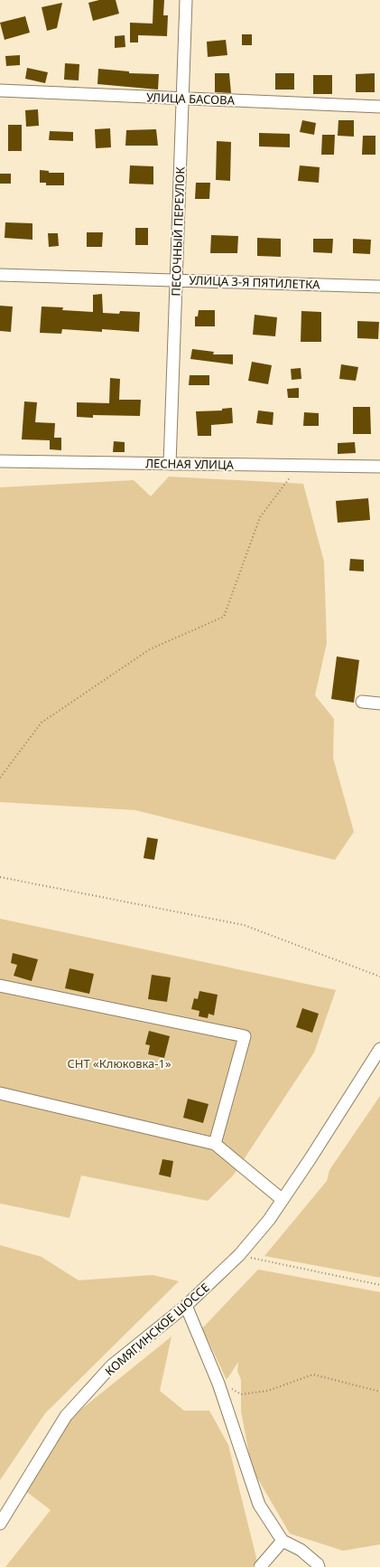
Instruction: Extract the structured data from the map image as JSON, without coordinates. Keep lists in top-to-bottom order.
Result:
{
  "streets": {
    "street": [
      "УЛИЦА БАСОВА",
      "ПЕСОЧНЫЙ ПЕРЕУЛОК",
      "УЛИЦА 3-Я ПЯТИЛЕТКА",
      "ЛЕСНАЯ УЛИЦА",
      "КОМЯГИНСКОЕ ШОССЕ"
    ]
  },
  "crossings": [
    ["УЛИЦА БАСОВА", "ПЕСОЧНЫЙ ПЕРЕУЛОК"],
    ["ПЕСОЧНЫЙ ПЕРЕУЛОК", "УЛИЦА 3-Я ПЯТИЛЕТКА"],
    ["ПЕСОЧНЫЙ ПЕРЕУЛОК", "ЛЕСНАЯ УЛИЦА"]
  ],
  "parks": ["СНТ «Клюковка-1»"]
}
